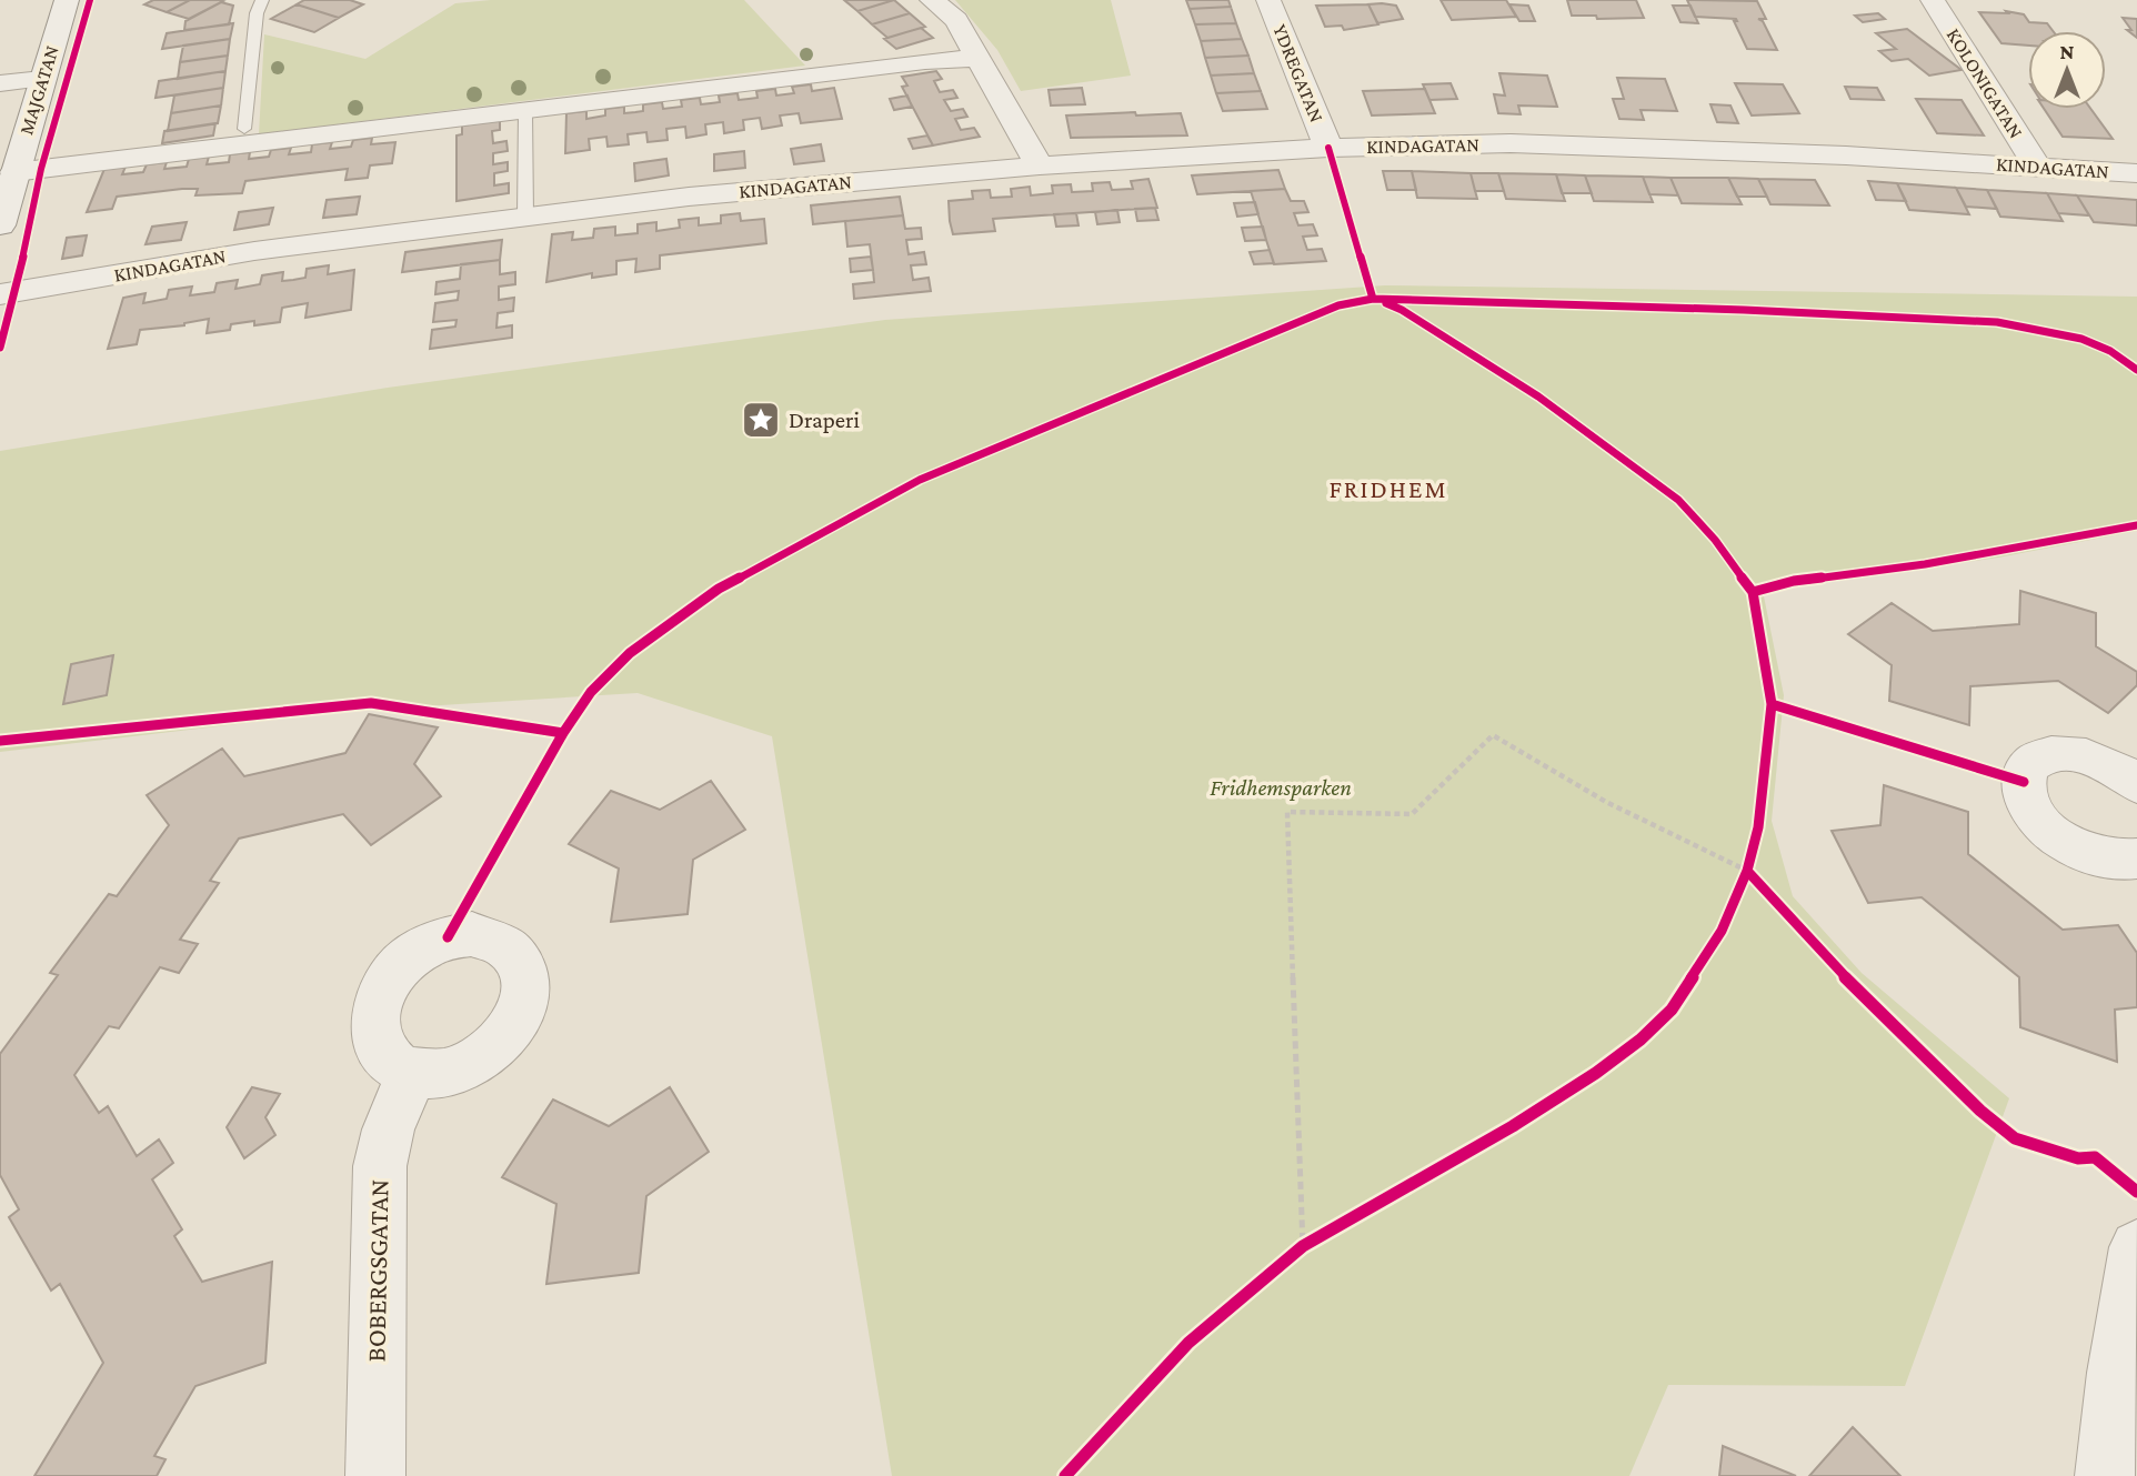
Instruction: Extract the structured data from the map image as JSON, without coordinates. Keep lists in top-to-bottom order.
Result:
{
  "streets": {
    "street": [
      "YDREGATAN",
      "KOLONIGATAN",
      "MAJGATAN",
      "KINDAGATAN",
      "BOBERGSGATAN"
    ]
  },
  "crossings": [
    ["YDREGATAN", "KINDAGATAN"],
    ["KOLONIGATAN", "KINDAGATAN"]
  ],
  "districts": ["FRIDHEM"],
  "parks": ["Fridhemsparken"],
  "places": {
    "place": ["Draperi"]
  },
  "north": "top"
}
